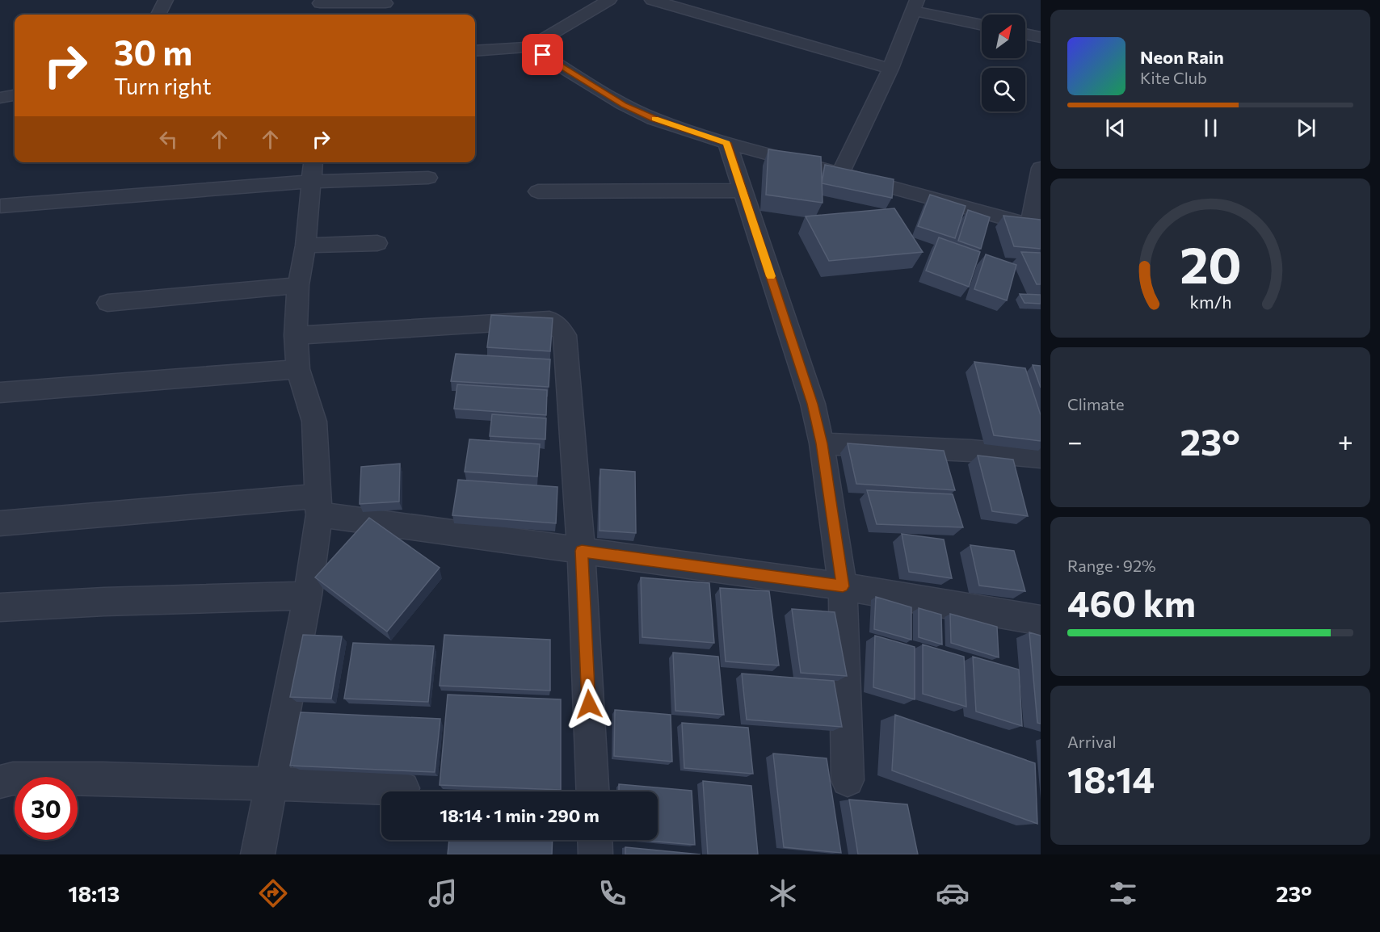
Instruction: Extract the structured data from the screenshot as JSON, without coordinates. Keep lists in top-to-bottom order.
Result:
{
  "north": "top right",
  "page": {
    "turn": ["30 m", "Turn right"],
    "song": ["Neon Rain", "Kite Club"],
    "tile": [
      "Climate",
      ["Range · 92%", "460 km"],
      ["Arrival", "18:14"]
    ],
    "heat": ["−", "23°", "+"],
    "limit": "30",
    "trip": "18:14 · 1 min · 290 m",
    "tabs": ["18:13", "23°"],
    "gauge": ["20", "km/h"]
  }
}
